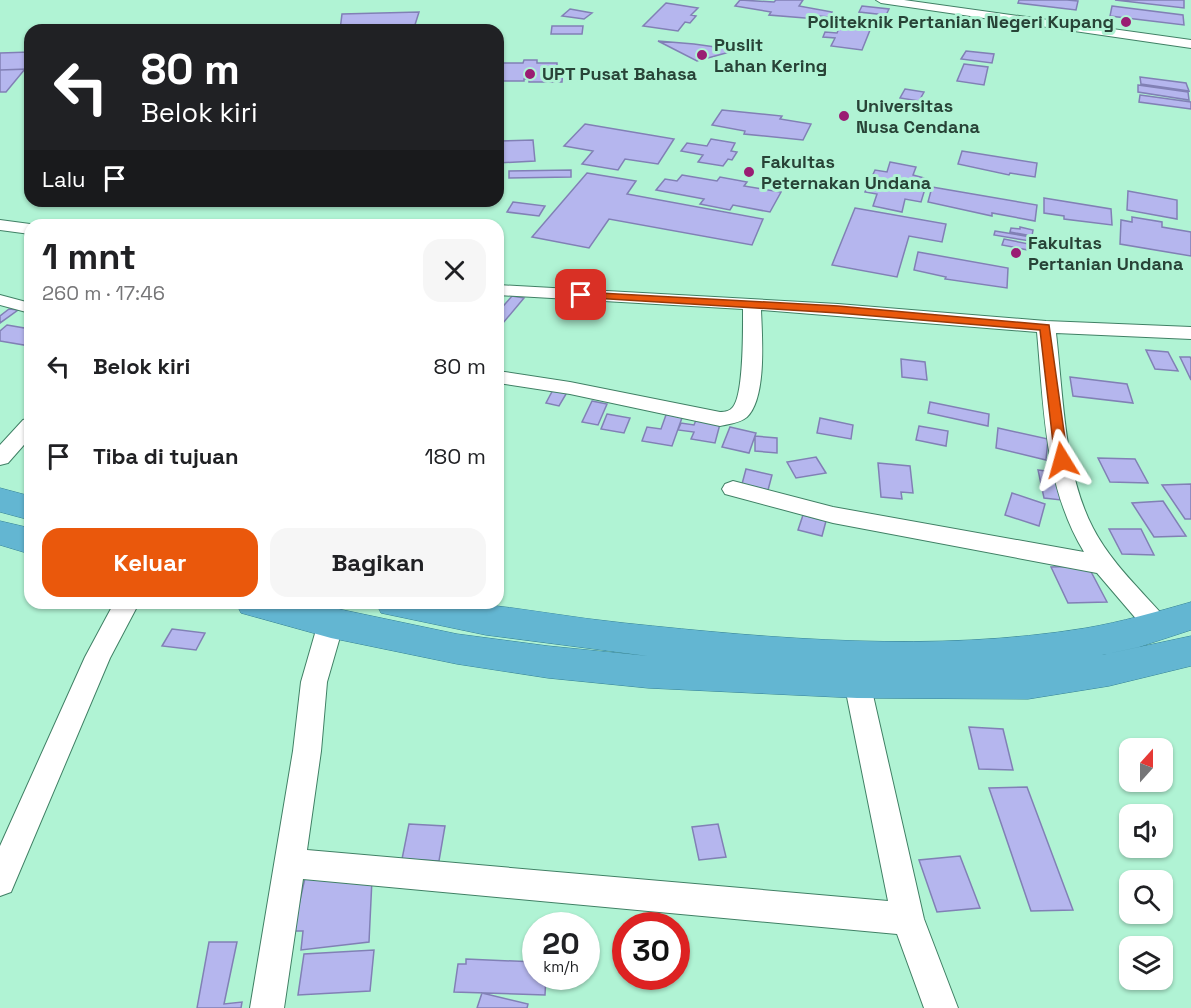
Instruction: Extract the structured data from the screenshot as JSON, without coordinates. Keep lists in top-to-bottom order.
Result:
{
  "places": [
    "Politeknik Pertanian Negeri Kupang",
    "Puslit Lahan Kering",
    "UPT Pusat Bahasa",
    "Universitas Nusa Cendana",
    "Fakultas Peternakan Undana",
    "Fakultas Pertanian Undana"
  ],
  "north": "top",
  "page": {
    "turn": ["80 m", "Belok kiri"],
    "then": "Lalu",
    "heading": ["1 mnt", "260 m · 17:46"],
    "list": [
      {
        "name": "Belok kiri",
        "value": "80 m"
      },
      {
        "name": "Tiba di tujuan",
        "value": "180 m"
      }
    ],
    "buttons": ["Keluar", "Bagikan"],
    "speed": "20 km/h",
    "limit": "30"
  }
}
